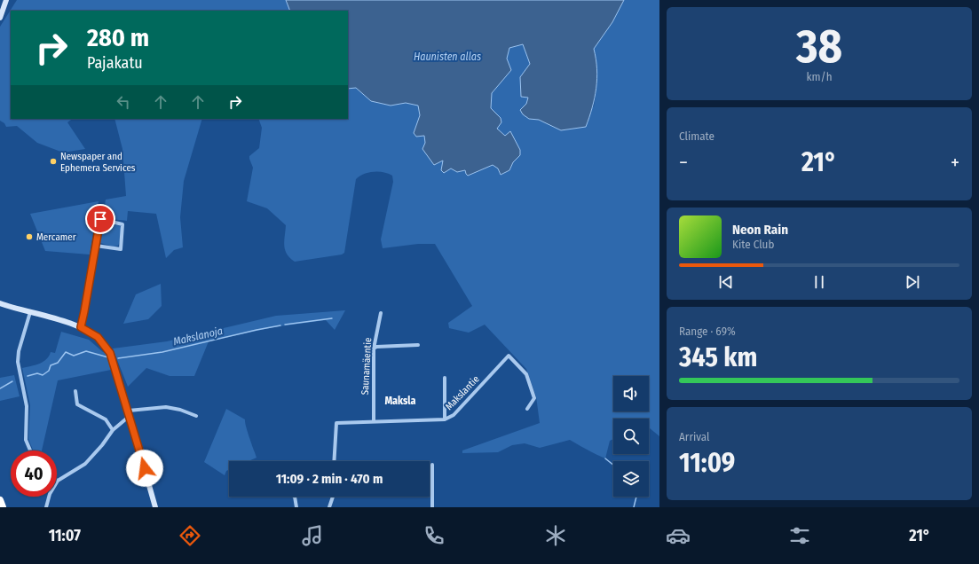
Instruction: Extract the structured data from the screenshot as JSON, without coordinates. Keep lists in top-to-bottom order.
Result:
{
  "streets": {
    "street": ["Saunamäentie", "Makslantie"]
  },
  "crossings": [
    ["Saunamäentie", "Makslantie"]
  ],
  "districts": ["Maksla"],
  "water": ["Haunisten allas", "Makslanoja"],
  "places": ["Newspaper and Ephemera Services", "Mercamer"],
  "page": {
    "tile": [
      ["38", "km/h"],
      "Climate",
      ["Range · 69%", "345 km"],
      ["Arrival", "11:09"]
    ],
    "turn": ["280 m", "Pajakatu"],
    "heat": ["−", "21°", "+"],
    "song": ["Neon Rain", "Kite Club"],
    "limit": "40",
    "trip": "11:09 · 2 min · 470 m",
    "tabs": ["11:07", "21°"]
  }
}
